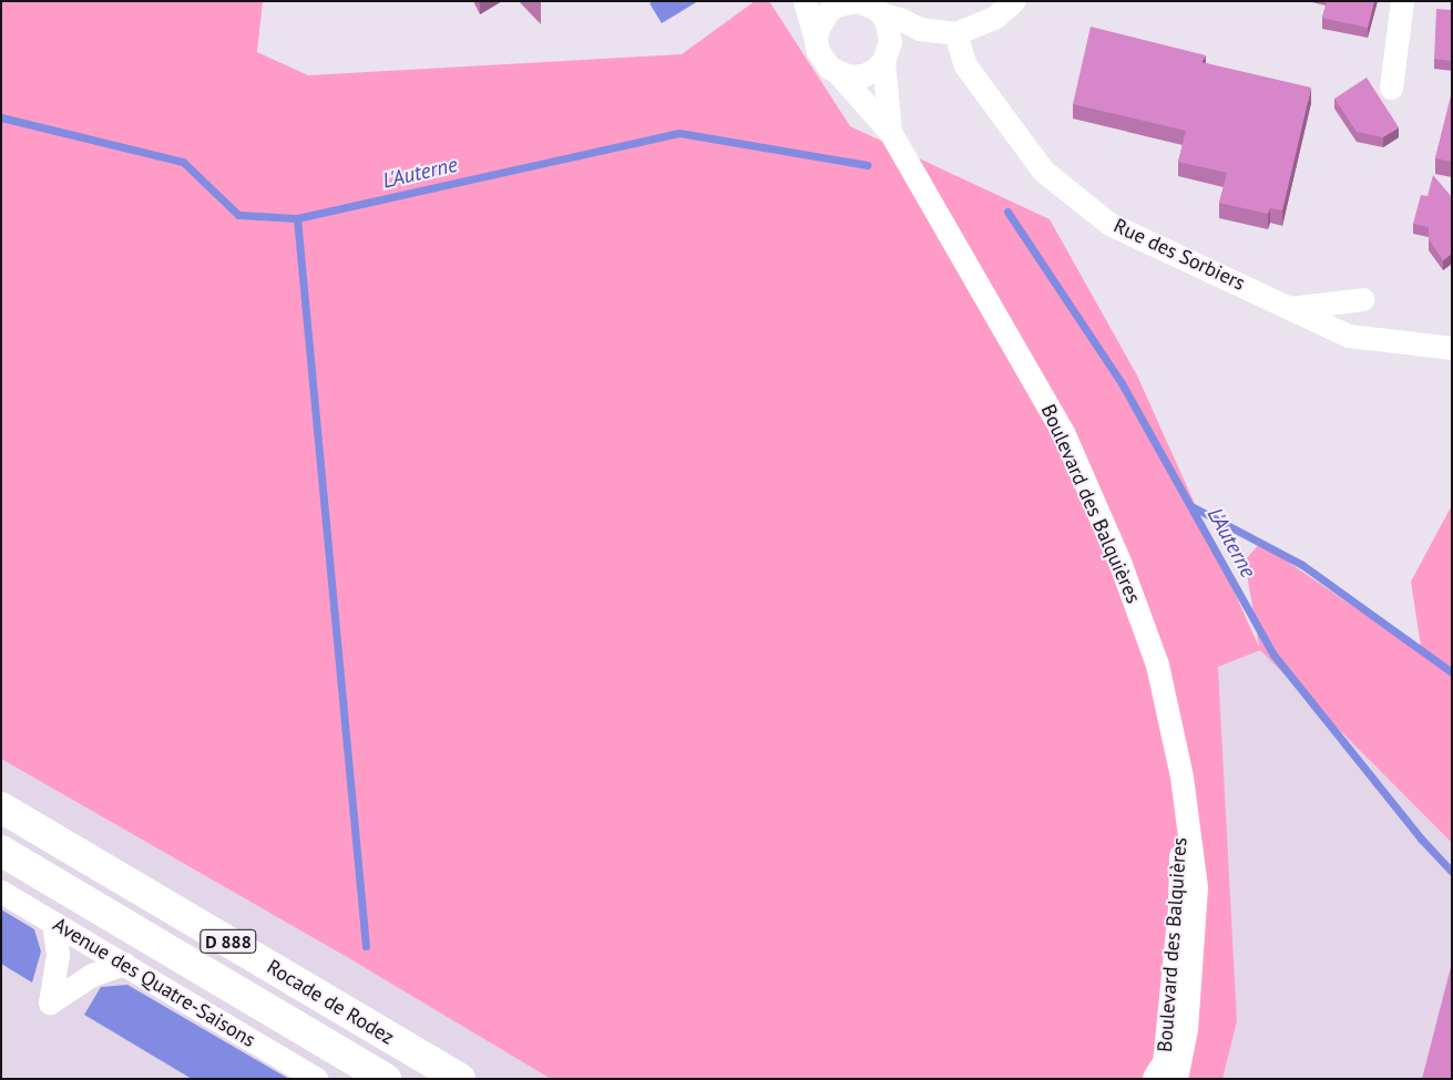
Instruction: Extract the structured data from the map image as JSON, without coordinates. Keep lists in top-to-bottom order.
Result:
{
  "streets": {
    "highway": ["D 888", "Rocade de Rodez"],
    "street": ["Rue des Sorbiers", "Boulevard des Balquières", "Avenue des Quatre-Saisons"]
  },
  "water": ["L'Auterne"]
}
